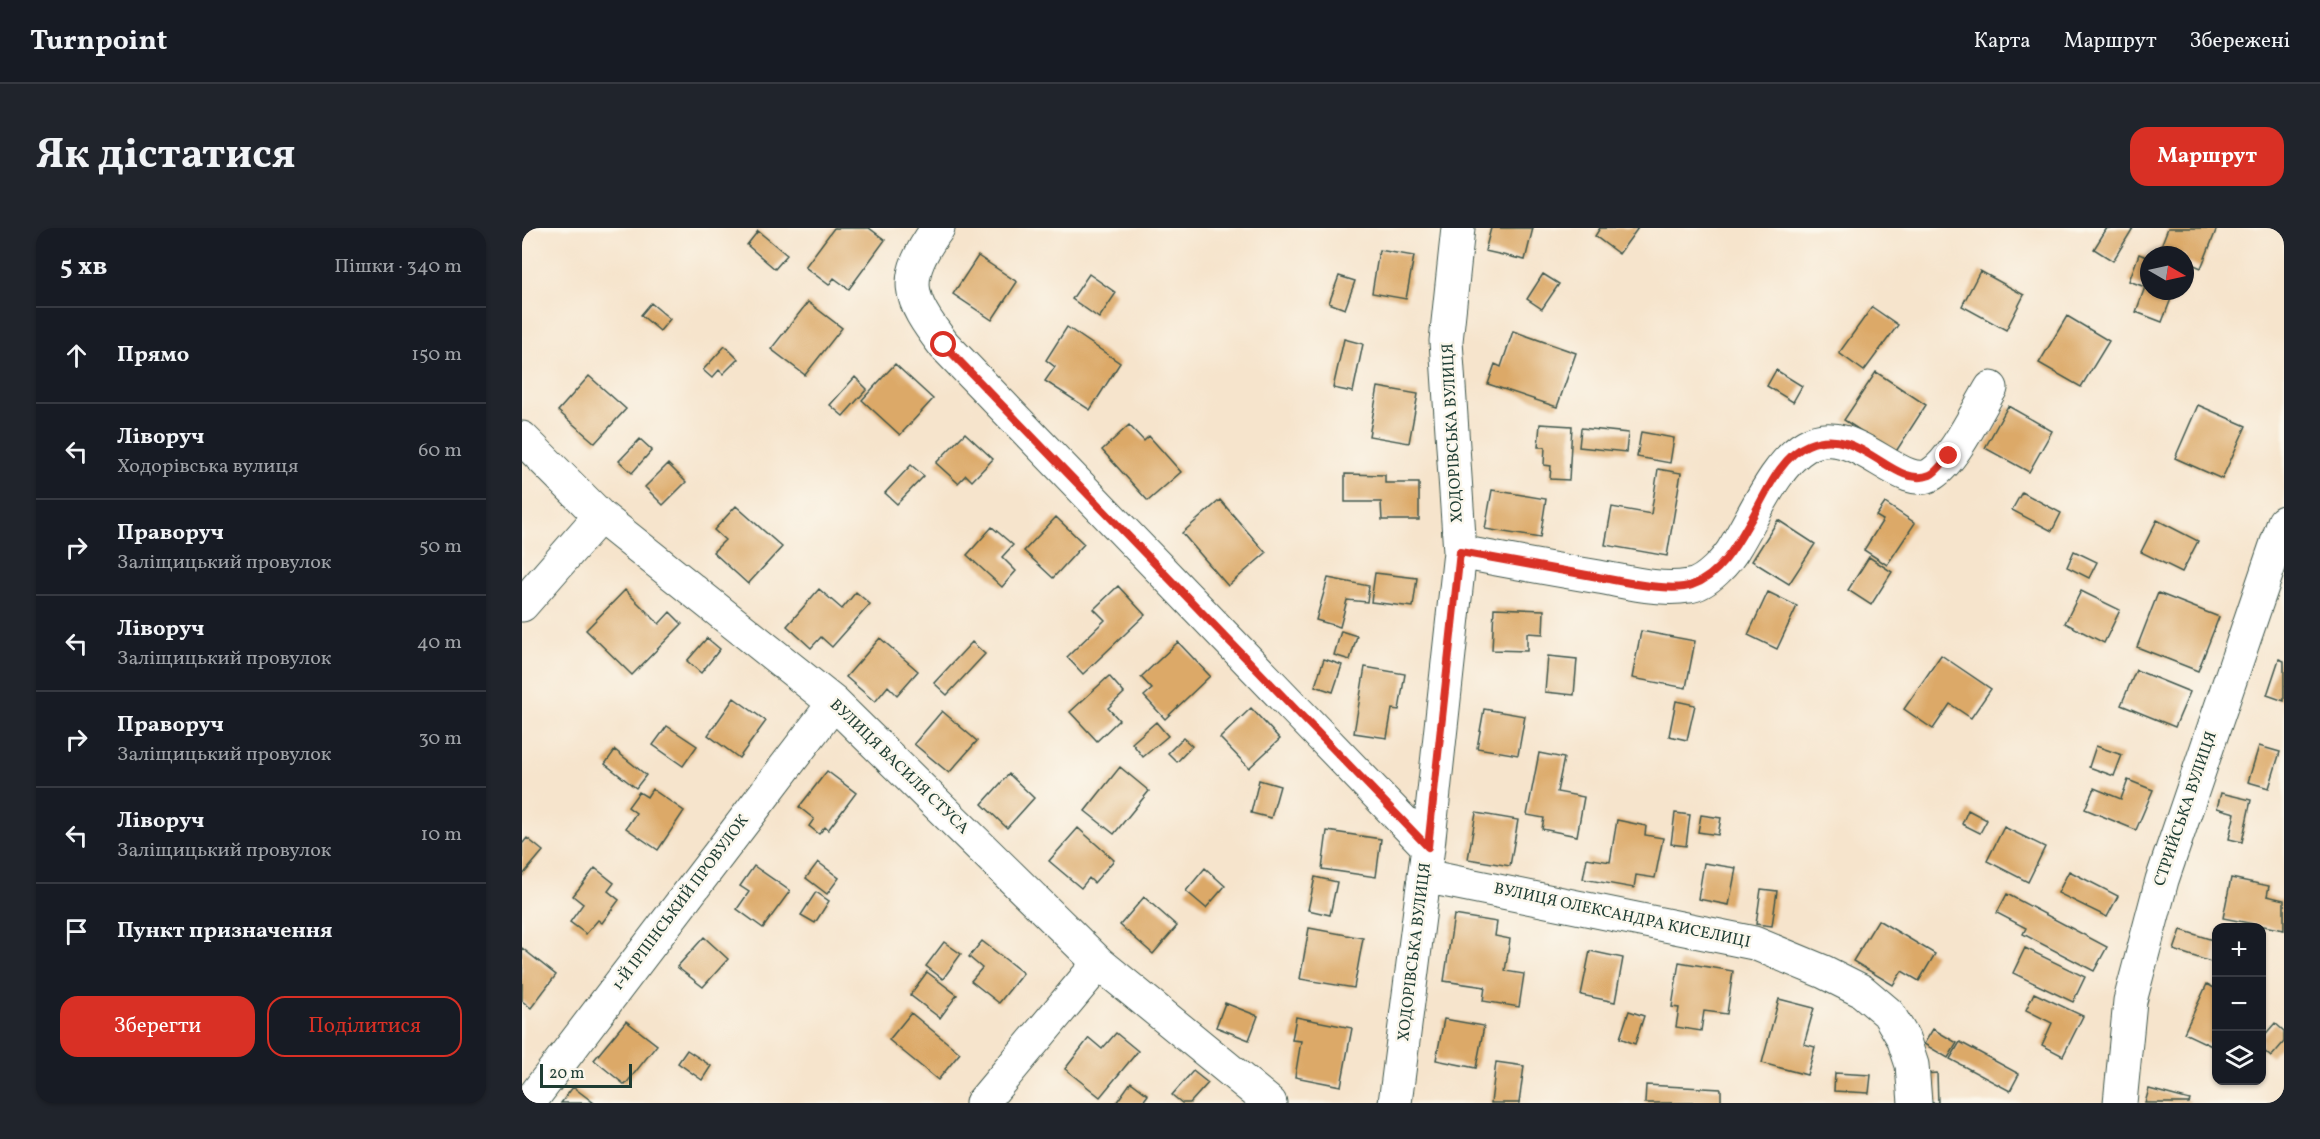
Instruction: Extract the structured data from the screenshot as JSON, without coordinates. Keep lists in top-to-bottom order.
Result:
{
  "streets": {
    "street": [
      "ХОДОРІВСЬКА ВУЛИЦЯ",
      "ВУЛИЦЯ ВАСИЛЯ СТУСА",
      "СТРИЙСЬКА ВУЛИЦЯ",
      "1-Й ІРПІНСЬКИЙ ПРОВУЛОК",
      "ВУЛИЦЯ ОЛЕКСАНДРА КИСЕЛИЦІ"
    ]
  },
  "crossings": [
    ["ХОДОРІВСЬКА ВУЛИЦЯ", "ВУЛИЦЯ ОЛЕКСАНДРА КИСЕЛИЦІ"],
    ["ВУЛИЦЯ ВАСИЛЯ СТУСА", "1-Й ІРПІНСЬКИЙ ПРОВУЛОК"]
  ],
  "scale_bar": "20 m",
  "north": "right",
  "page": {
    "header": "Turnpoint",
    "nav": ["Карта", "Маршрут", "Збережені"],
    "title": "Як дістатися",
    "buttons": [
      "Маршрут",
      ["Зберегти", "Поділитися"]
    ],
    "heading": ["5 хв", "Пішки · 340 m"],
    "list": [
      ["Прямо", "150 m"],
      ["Ліворуч", "Ходорівська вулиця", "60 m"],
      ["Праворуч", "Заліщицький провулок", "50 m"],
      ["Ліворуч", "Заліщицький провулок", "40 m"],
      ["Праворуч", "Заліщицький провулок", "30 m"],
      ["Ліворуч", "Заліщицький провулок", "10 m"],
      "Пункт призначення"
    ],
    "map_buttons": ["+", "−"],
    "scale": "20 m"
  }
}
